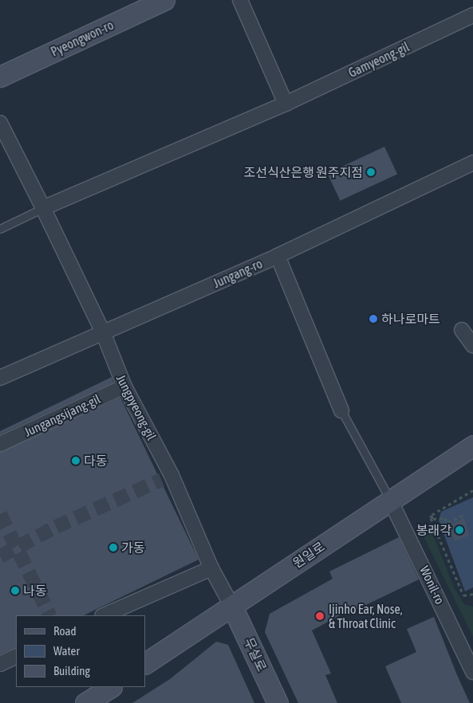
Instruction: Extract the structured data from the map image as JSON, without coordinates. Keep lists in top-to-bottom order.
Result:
{
  "streets": {
    "main road": ["Pyeongwon-ro", "원일로", "무실로"],
    "street": [
      "Gamyeong-gil",
      "Jungang-ro",
      "Jungpyeong-gil",
      "Jungangsijang-gil",
      "Wonil-ro"
    ]
  },
  "crossings": [
    ["Jungang-ro", "Jungpyeong-gil"],
    ["Jungpyeong-gil", "Jungangsijang-gil"],
    ["Jungpyeong-gil", "원일로"],
    ["Jungpyeong-gil", "무실로"],
    ["원일로", "Wonil-ro"],
    ["원일로", "무실로"]
  ],
  "places": [
    "조선식산은행 원주지점",
    "하나로마트",
    "다동",
    "봉래각",
    "가동",
    "나동",
    "Ijinho Ear, Nose, & Throat Clinic"
  ],
  "legend": ["Road", "Water", "Building"]
}
